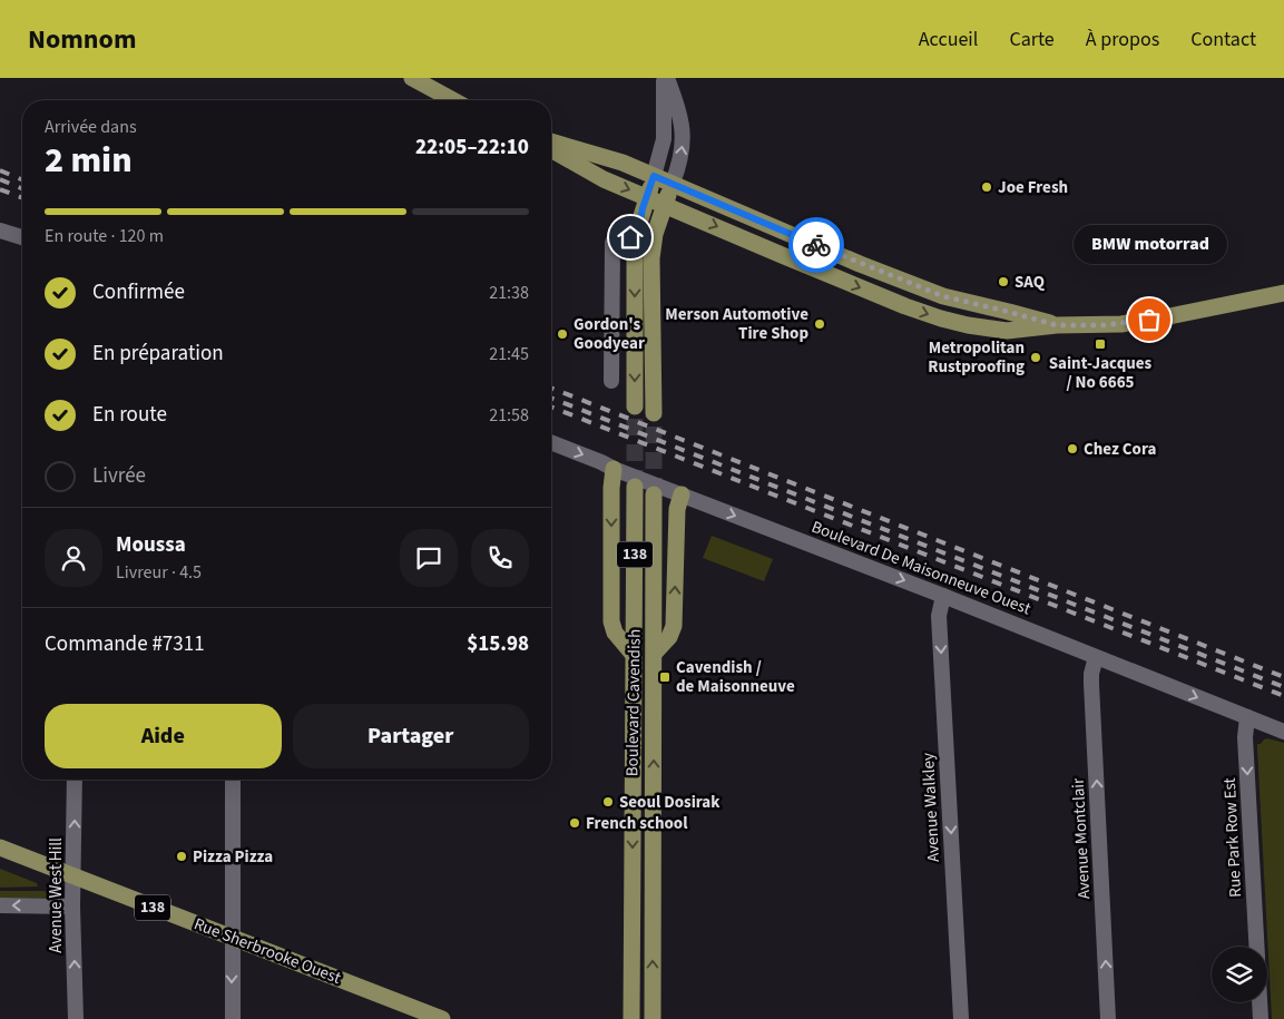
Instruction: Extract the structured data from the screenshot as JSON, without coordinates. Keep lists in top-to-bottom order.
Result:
{
  "streets": {
    "main road": ["138", "Boulevard Cavendish", "Rue Sherbrooke Ouest"],
    "street": [
      "Boulevard De Maisonneuve Ouest",
      "Avenue Walkley",
      "Rue Park Row Est",
      "Avenue Montclair",
      "Avenue West Hill"
    ]
  },
  "crossings": [
    ["Boulevard De Maisonneuve Ouest", "Boulevard Cavendish"],
    ["Boulevard De Maisonneuve Ouest", "Avenue Walkley"],
    ["Boulevard De Maisonneuve Ouest", "Rue Park Row Est"],
    ["Boulevard De Maisonneuve Ouest", "Avenue Montclair"],
    ["Avenue West Hill", "Rue Sherbrooke Ouest"]
  ],
  "one_way": [
    "Boulevard De Maisonneuve Ouest",
    "Avenue Walkley",
    "Rue Park Row Est",
    "Avenue Montclair",
    "Avenue West Hill"
  ],
  "places": {
    "other": [
      "Joe Fresh",
      "SAQ",
      "BMW motorrad",
      "Merson Automotive Tire Shop",
      "Gordon's Goodyear",
      "Metropolitan Rustproofing",
      "Chez Cora",
      "Seoul Dosirak",
      "French school",
      "Pizza Pizza"
    ],
    "transit": ["Saint-Jacques / No 6665", "Cavendish / de Maisonneuve"]
  },
  "page": {
    "header": "Nomnom",
    "nav": [
      "Accueil",
      "Carte",
      "À propos",
      "Contact"
    ],
    "heading": ["2 min", "Arrivée dans", "22:05–22:10"],
    "panel": [
      "Moussa",
      "Livreur · 4.5",
      "Commande #7311",
      "$15.98"
    ],
    "bar": "En route · 120 m",
    "bubble": "BMW motorrad",
    "list": [
      ["Confirmée", "21:38"],
      ["En préparation", "21:45"],
      ["En route", "21:58"],
      "Livrée"
    ],
    "buttons": ["Aide", "Partager"]
  }
}
